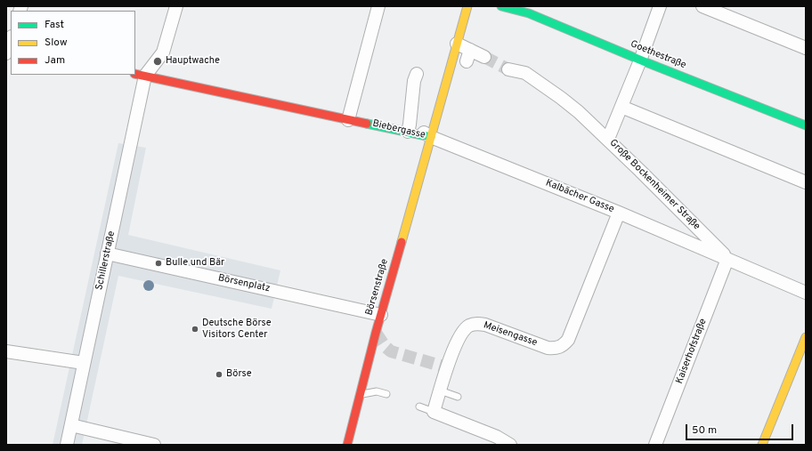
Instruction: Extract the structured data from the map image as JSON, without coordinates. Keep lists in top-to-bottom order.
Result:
{
  "streets": {
    "main road": ["Goethestraße", "Börsenstraße"],
    "street": [
      "Biebergasse",
      "Große Bockenheimer Straße",
      "Kalbächer Gasse",
      "Schillerstraße",
      "Börsenplatz",
      "Meisengasse",
      "Kaiserhofstraße"
    ]
  },
  "crossings": [
    ["Biebergasse", "Kalbächer Gasse"],
    ["Biebergasse", "Schillerstraße"],
    ["Biebergasse", "Börsenstraße"],
    ["Große Bockenheimer Straße", "Kalbächer Gasse"],
    ["Große Bockenheimer Straße", "Kaiserhofstraße"],
    ["Kalbächer Gasse", "Börsenstraße"],
    ["Kalbächer Gasse", "Meisengasse"],
    ["Kalbächer Gasse", "Kaiserhofstraße"],
    ["Schillerstraße", "Börsenplatz"],
    ["Börsenplatz", "Börsenstraße"]
  ],
  "places": [
    "Hauptwache",
    "Bulle und Bär",
    "Deutsche Börse Visitors Center",
    "Börse"
  ],
  "legend": ["Fast", "Slow", "Jam"],
  "scale_bar": "50 m"
}
